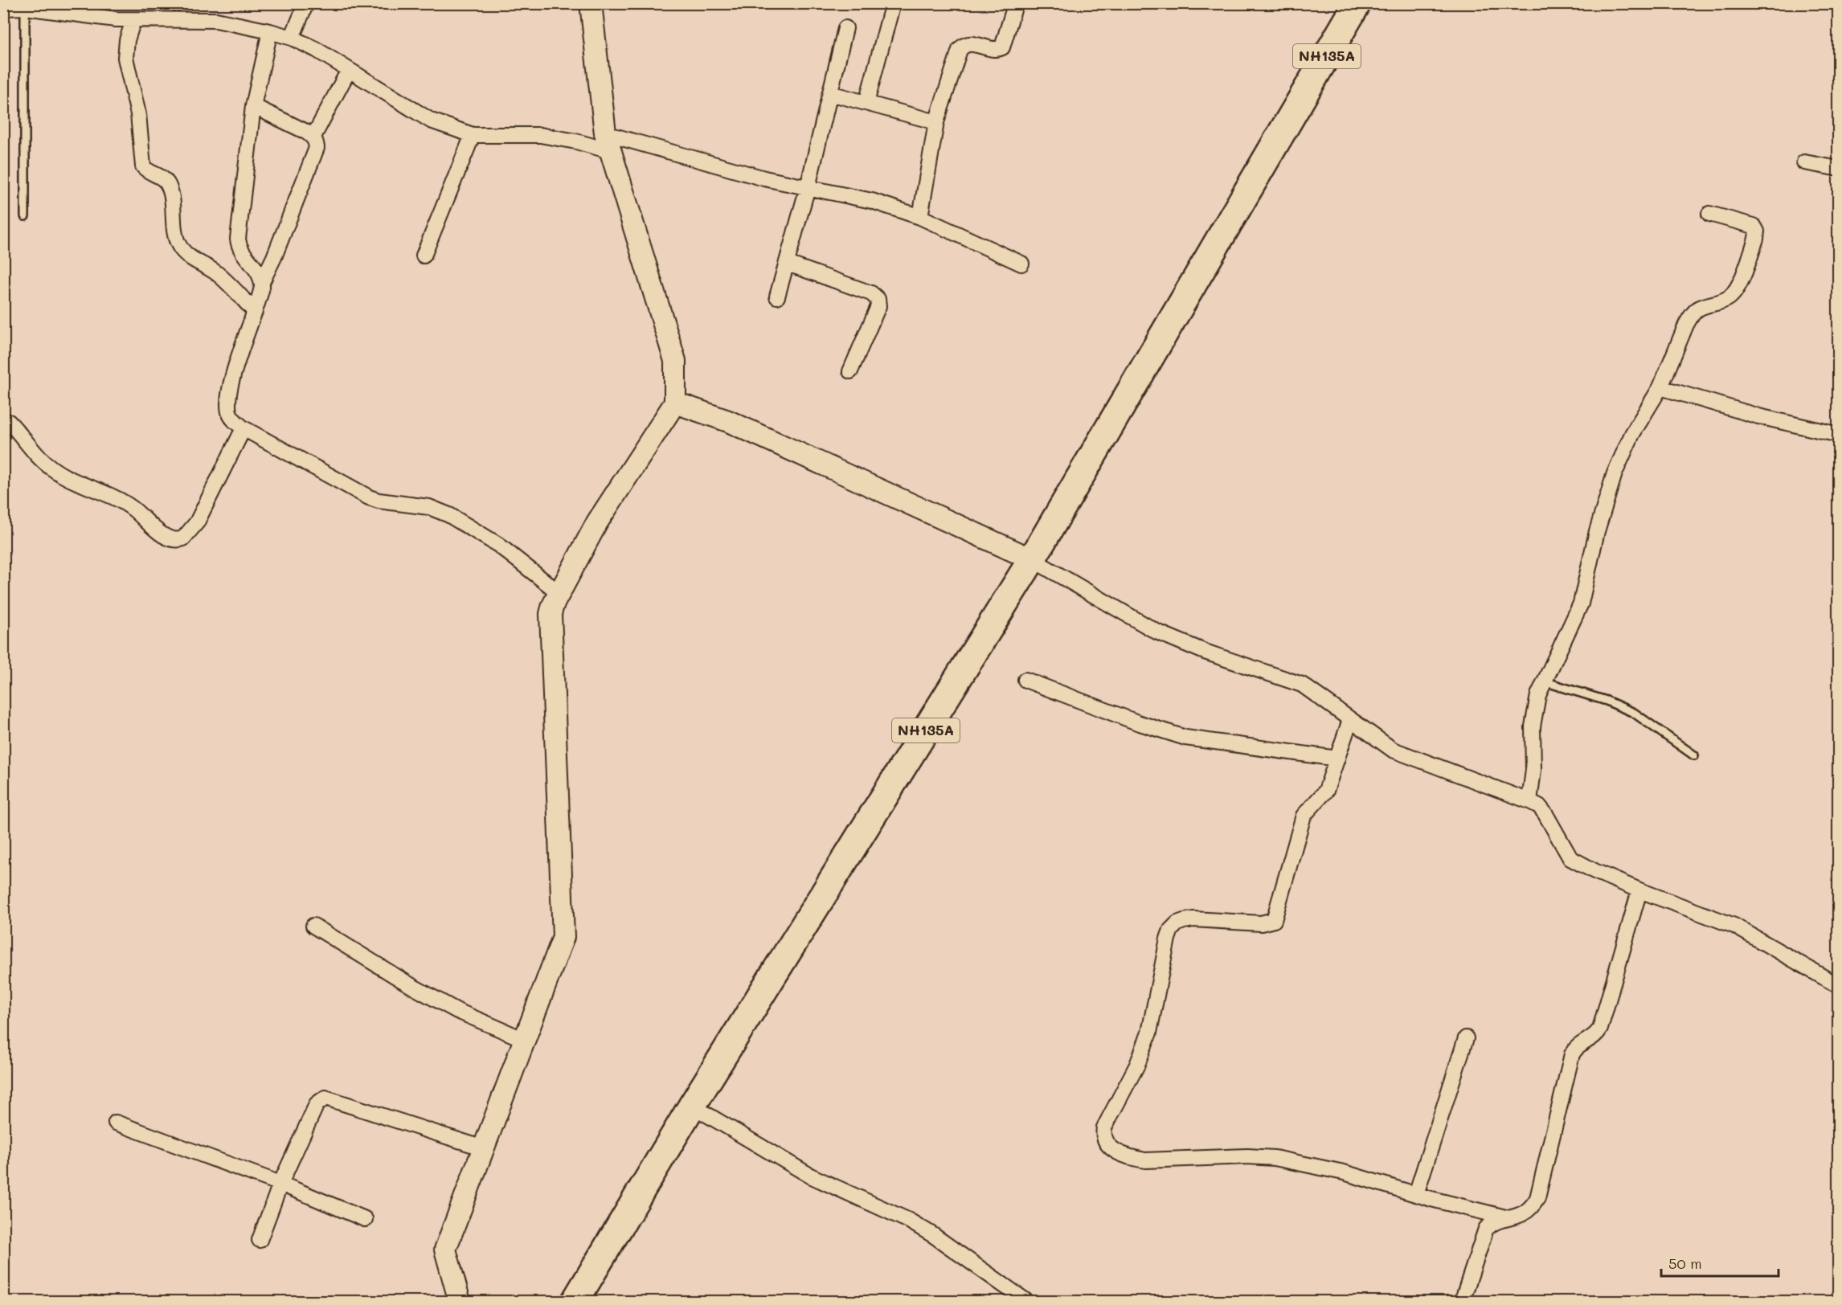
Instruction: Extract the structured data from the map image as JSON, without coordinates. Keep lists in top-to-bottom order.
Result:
{
  "streets": {
    "highway": ["NH135A"]
  },
  "scale_bar": "50 m"
}
